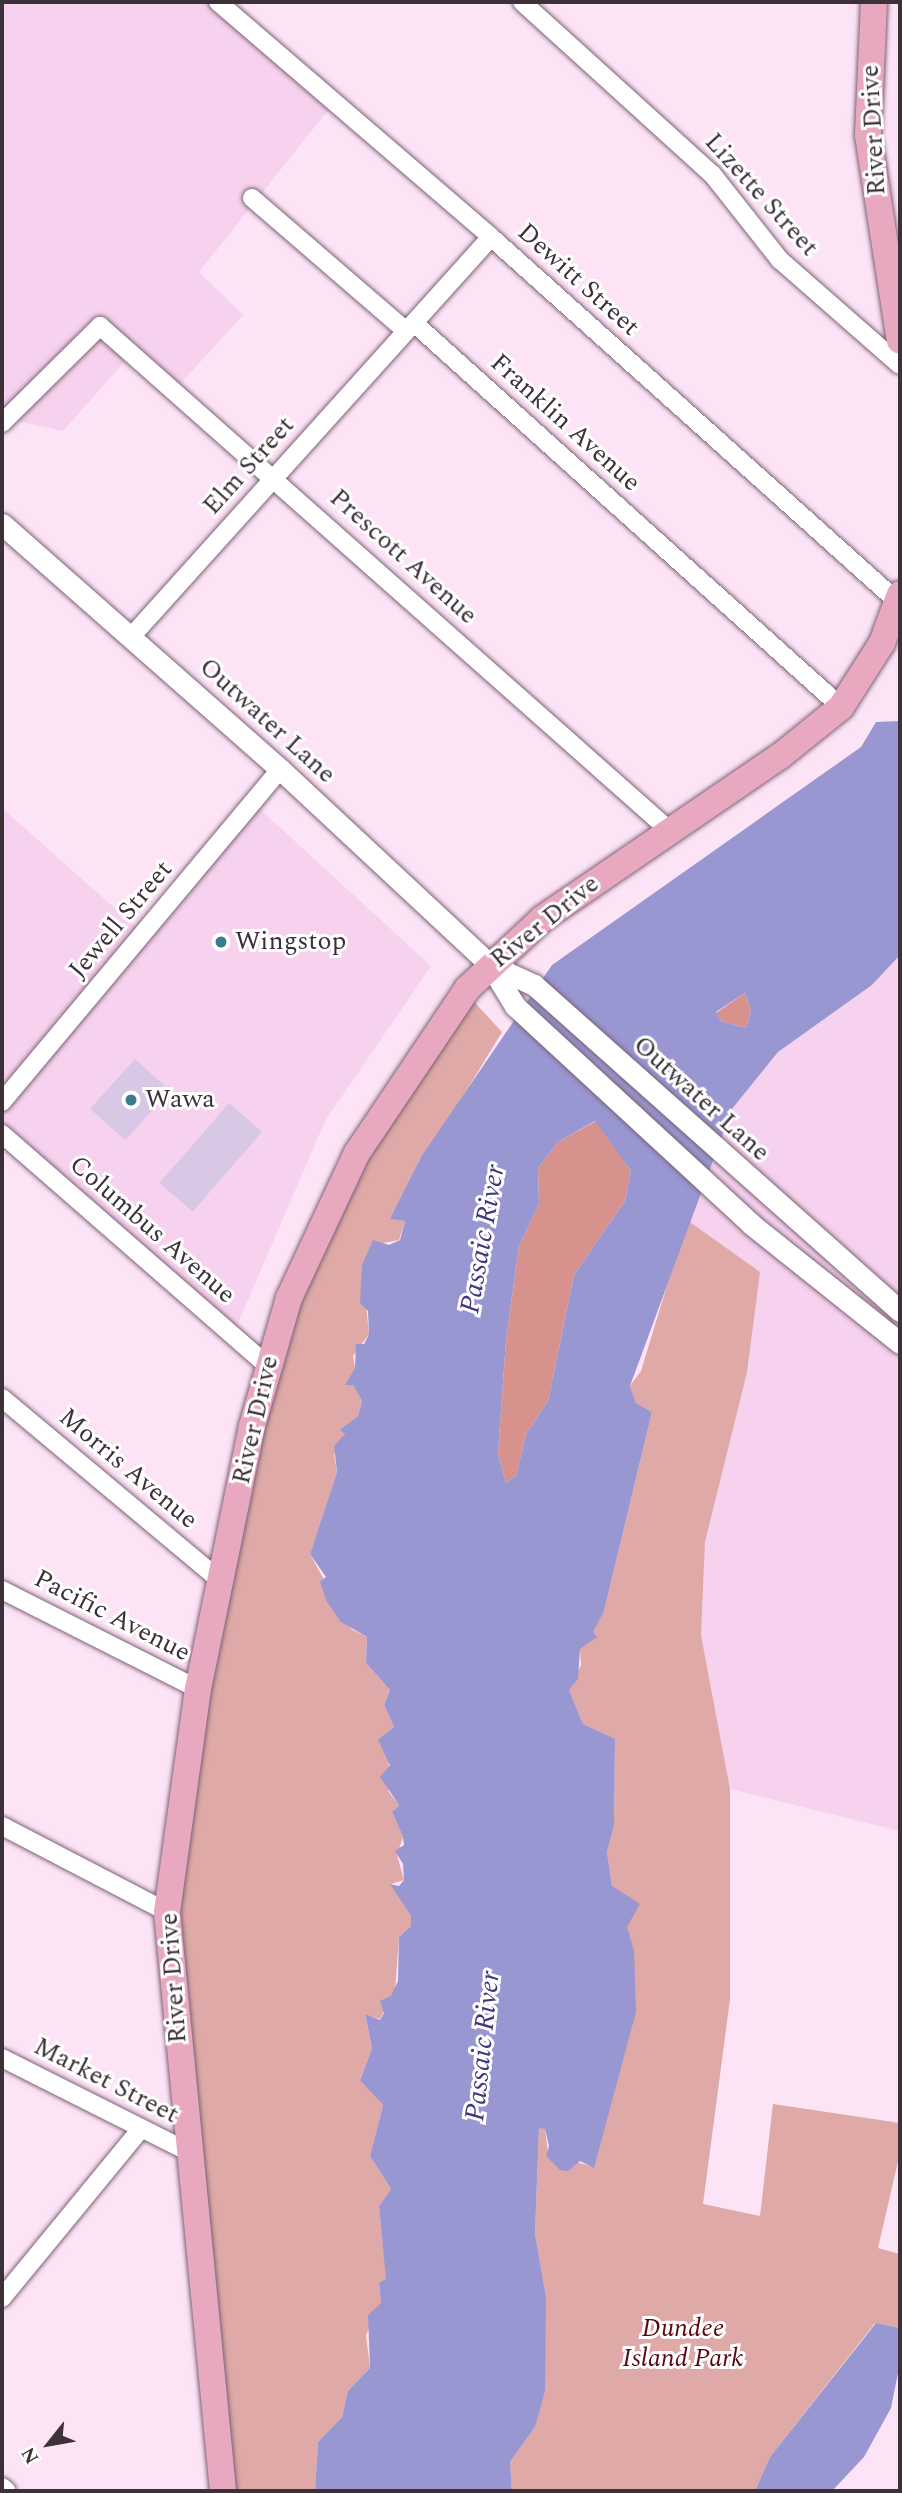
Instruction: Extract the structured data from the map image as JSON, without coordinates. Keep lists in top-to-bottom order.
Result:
{
  "streets": {
    "main road": ["River Drive"],
    "street": [
      "Lizette Street",
      "Dewitt Street",
      "Franklin Avenue",
      "Elm Street",
      "Prescott Avenue",
      "Outwater Lane",
      "Jewell Street",
      "Columbus Avenue",
      "Morris Avenue",
      "Pacific Avenue",
      "Market Street"
    ]
  },
  "crossings": [
    ["River Drive", "Dewitt Street"],
    ["River Drive", "Franklin Avenue"],
    ["River Drive", "Prescott Avenue"],
    ["River Drive", "Outwater Lane"],
    ["River Drive", "Columbus Avenue"],
    ["River Drive", "Morris Avenue"],
    ["River Drive", "Pacific Avenue"],
    ["River Drive", "Market Street"],
    ["Dewitt Street", "Elm Street"],
    ["Franklin Avenue", "Elm Street"],
    ["Elm Street", "Prescott Avenue"],
    ["Elm Street", "Outwater Lane"],
    ["Outwater Lane", "Jewell Street"]
  ],
  "water": ["Passaic River"],
  "parks": ["Dundee Island Park"],
  "places": ["Wingstop", "Wawa"],
  "north": "bottom left"
}
